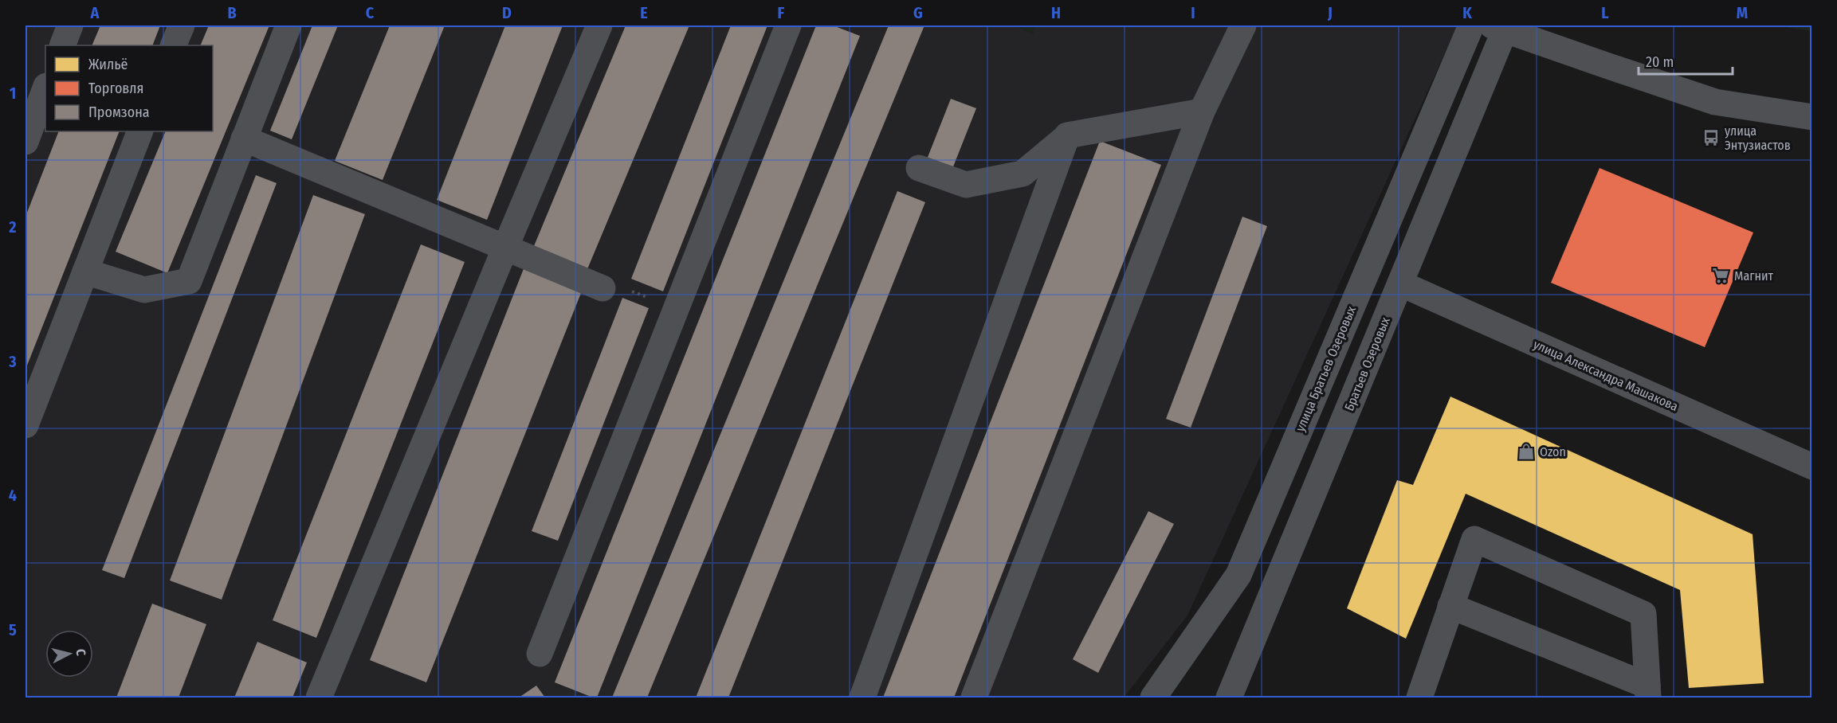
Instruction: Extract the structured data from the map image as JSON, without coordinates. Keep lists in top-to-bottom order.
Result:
{
  "streets": {
    "street": ["Братьев Озеровых", "улица Братьев Озеровых", "улица Александра Машакова"]
  },
  "crossings": [
    ["Братьев Озеровых", "улица Александра Машакова"]
  ],
  "places": {
    "bus stop": ["улица Энтузиастов"],
    "supermarket": ["Магнит"],
    "shop": ["Ozon"]
  },
  "legend": ["Жильё", "Торговля", "Промзона"],
  "scale_bar": "20 m",
  "north": "right",
  "grid": {
    "columns": [
      "A",
      "B",
      "C",
      "D",
      "E",
      "F",
      "G",
      "H",
      "I",
      "J",
      "K",
      "L",
      "M"
    ],
    "rows": [
      "1",
      "2",
      "3",
      "4",
      "5"
    ]
  }
}
